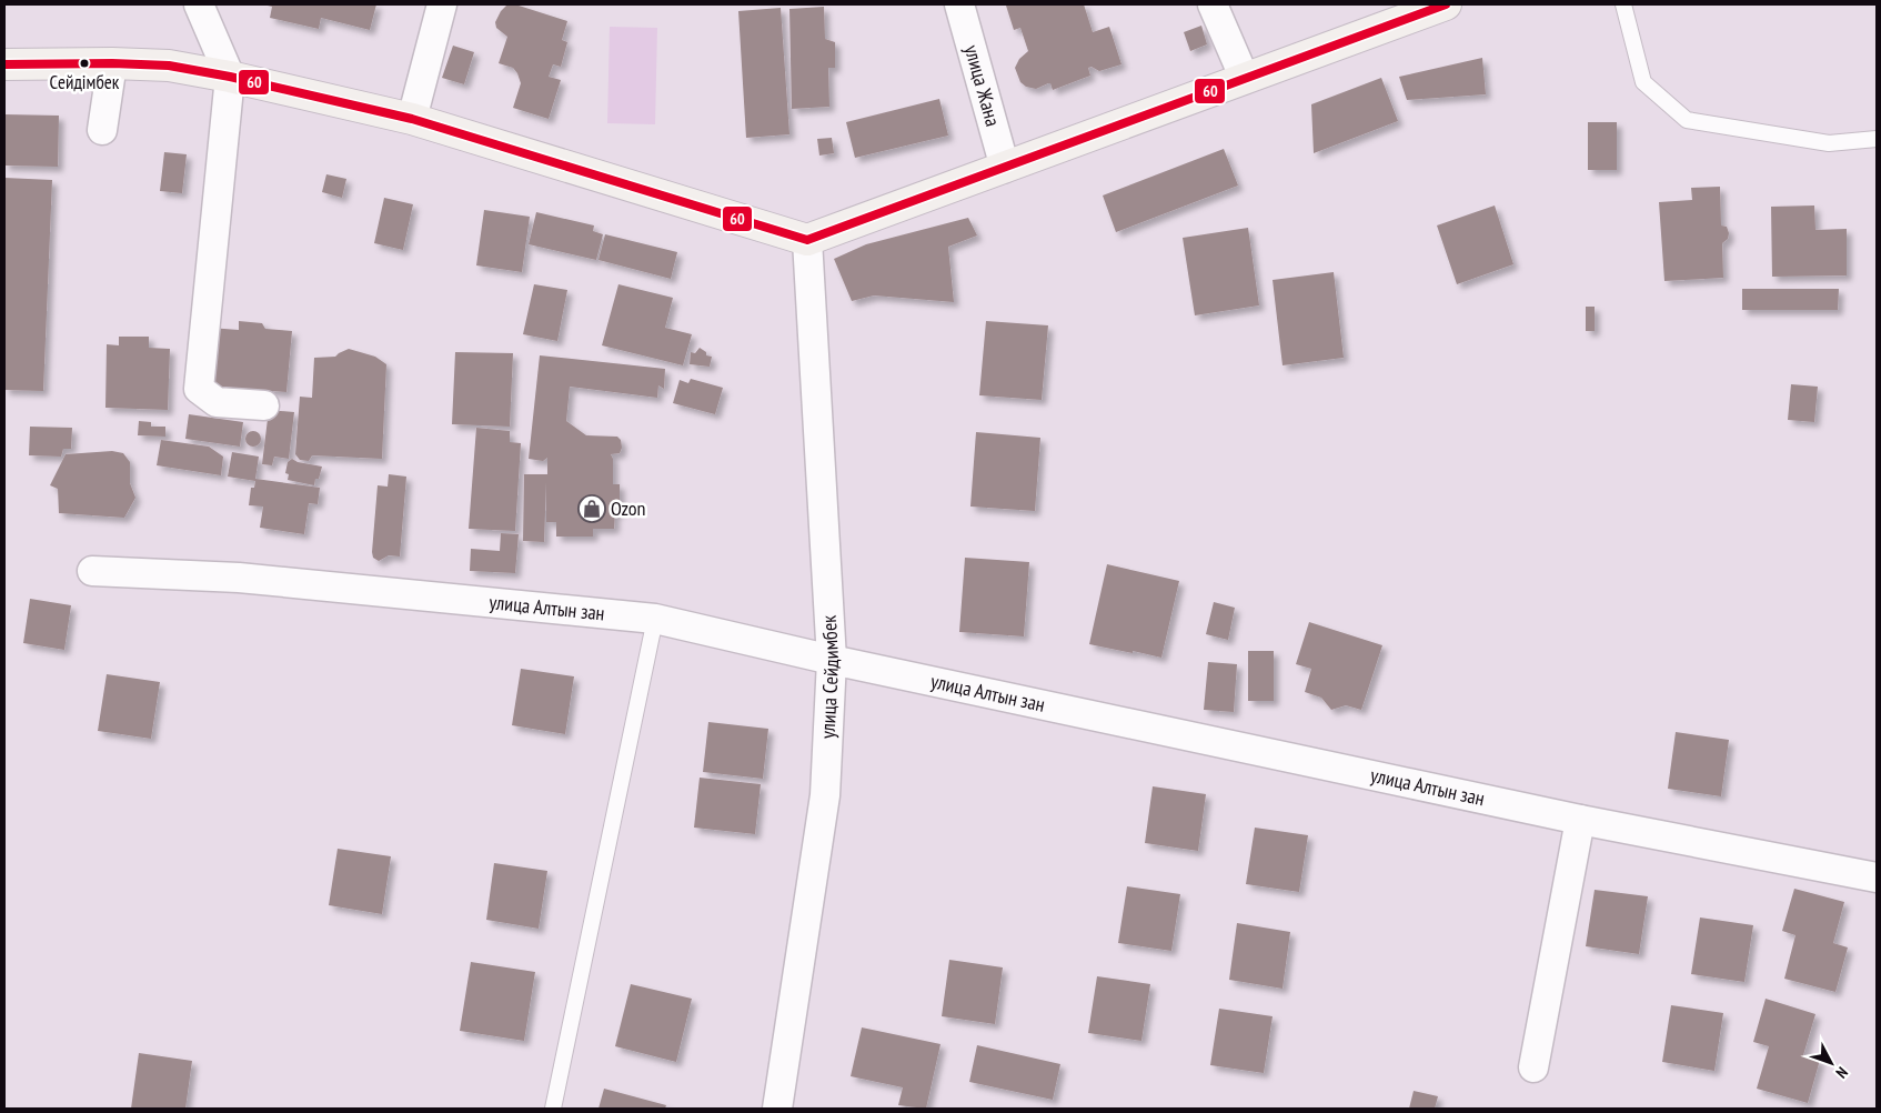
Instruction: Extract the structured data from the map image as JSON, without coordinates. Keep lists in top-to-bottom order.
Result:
{
  "streets": {
    "street": ["улица Жана", "улица Алтын зан", "улица Сейдимбек"]
  },
  "crossings": [
    ["улица Алтын зан", "улица Сейдимбек"]
  ],
  "places": {
    "other": ["Сейдімбек"],
    "shop": ["Ozon"]
  },
  "lines": ["transit line 60"],
  "north": "bottom right"
}
